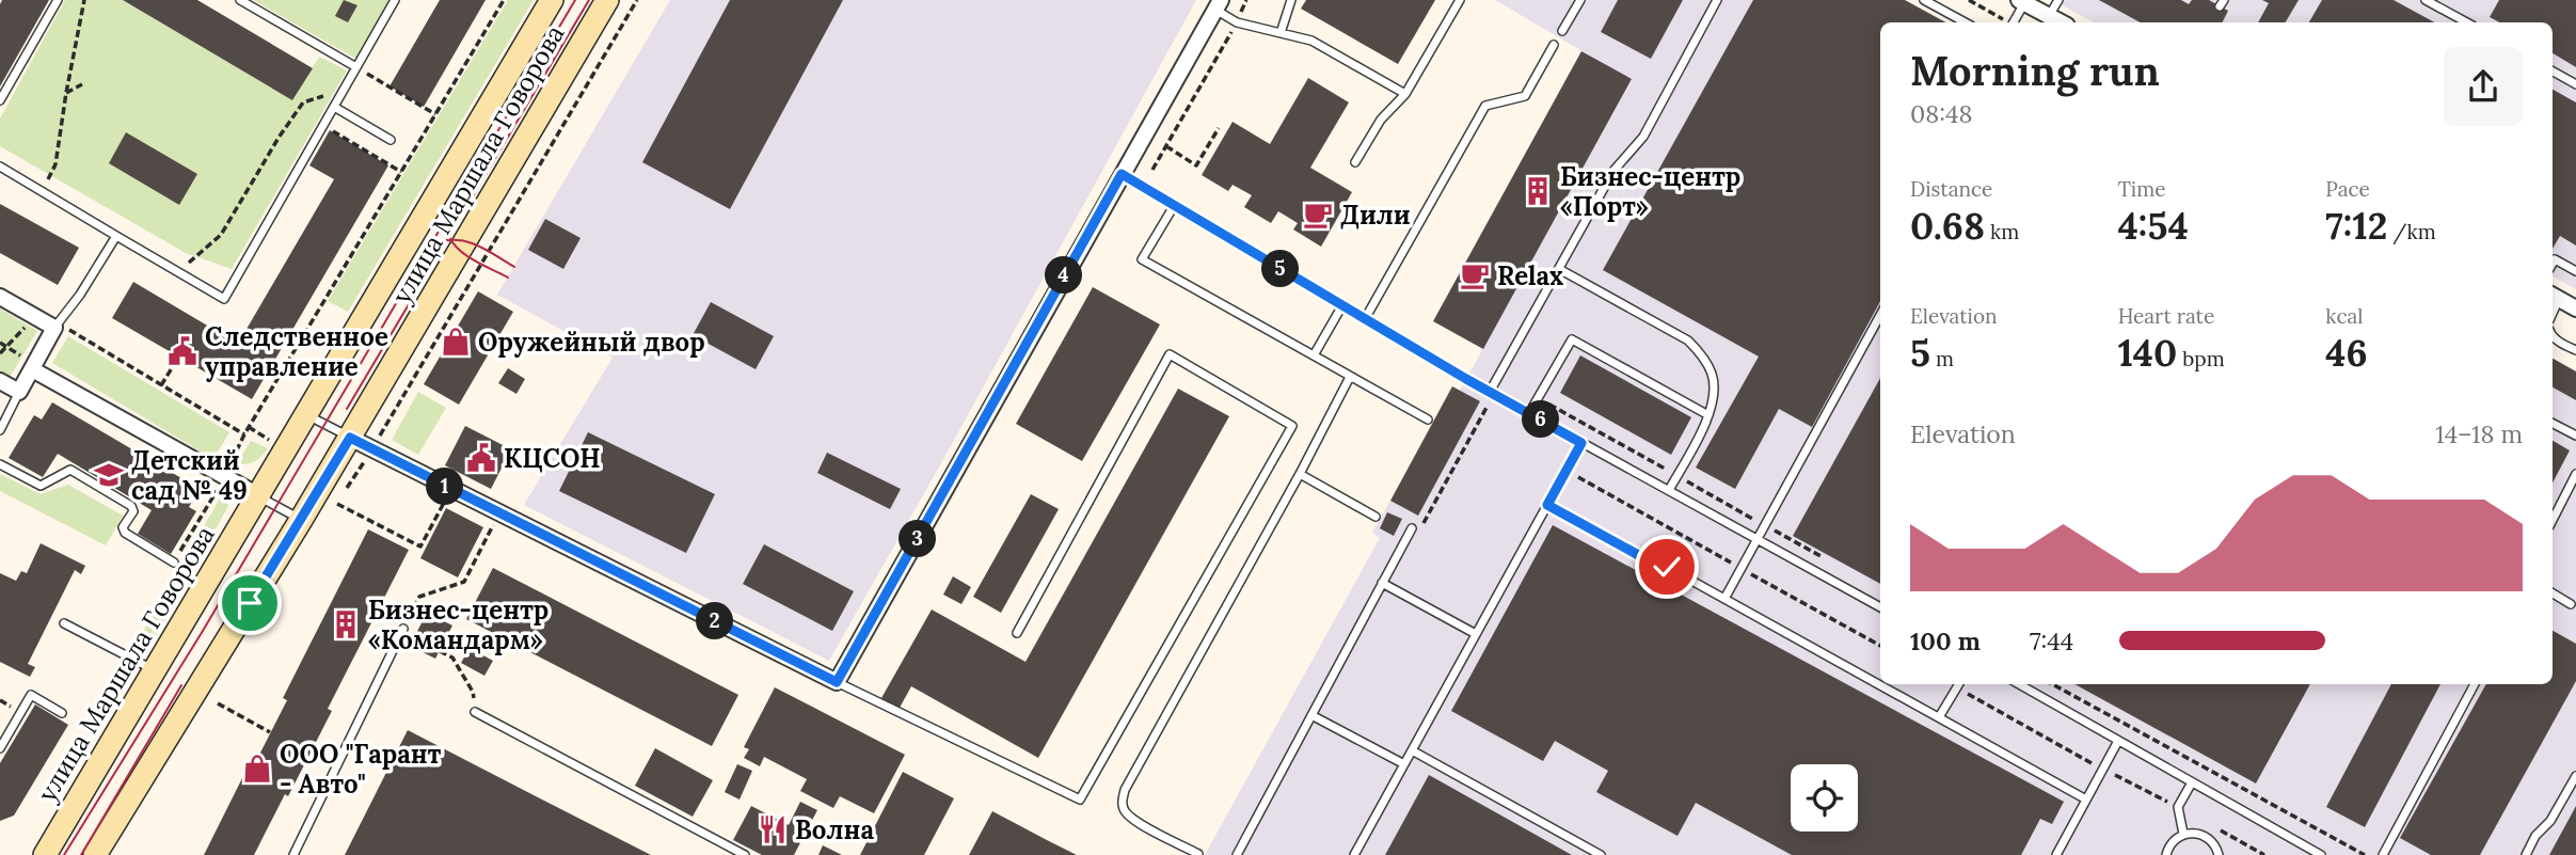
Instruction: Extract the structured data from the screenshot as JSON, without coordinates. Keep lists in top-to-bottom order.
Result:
{
  "streets": {
    "main road": ["улица Маршала Говорова"]
  },
  "places": {
    "building": ["Бизнес-центр «Порт»", "Бизнес-центр «Командарм»"],
    "cafe": ["Дили", "Relax"],
    "shop": ["Оружейный двор", "ООО \"Гарант - Авто\""],
    "public building": ["Следственное управление", "КЦСОН"],
    "school or university": ["Детский сад № 49"],
    "restaurant": ["Волна"]
  },
  "page": {
    "heading": ["Morning run", "08:48"],
    "stats": [
      ["Distance", "0.68 km"],
      ["Time", "4:54"],
      ["Pace", "7:12 /km"],
      ["Elevation", "5 m"],
      ["Heart rate", "140 bpm"],
      ["kcal", "46"]
    ],
    "pins": [
      "5",
      "4",
      "6",
      "1",
      "3",
      "2"
    ],
    "chart": ["Elevation", "14–18 m"],
    "list": [
      {
        "name": "100 m",
        "note": "7:44"
      }
    ]
  }
}
